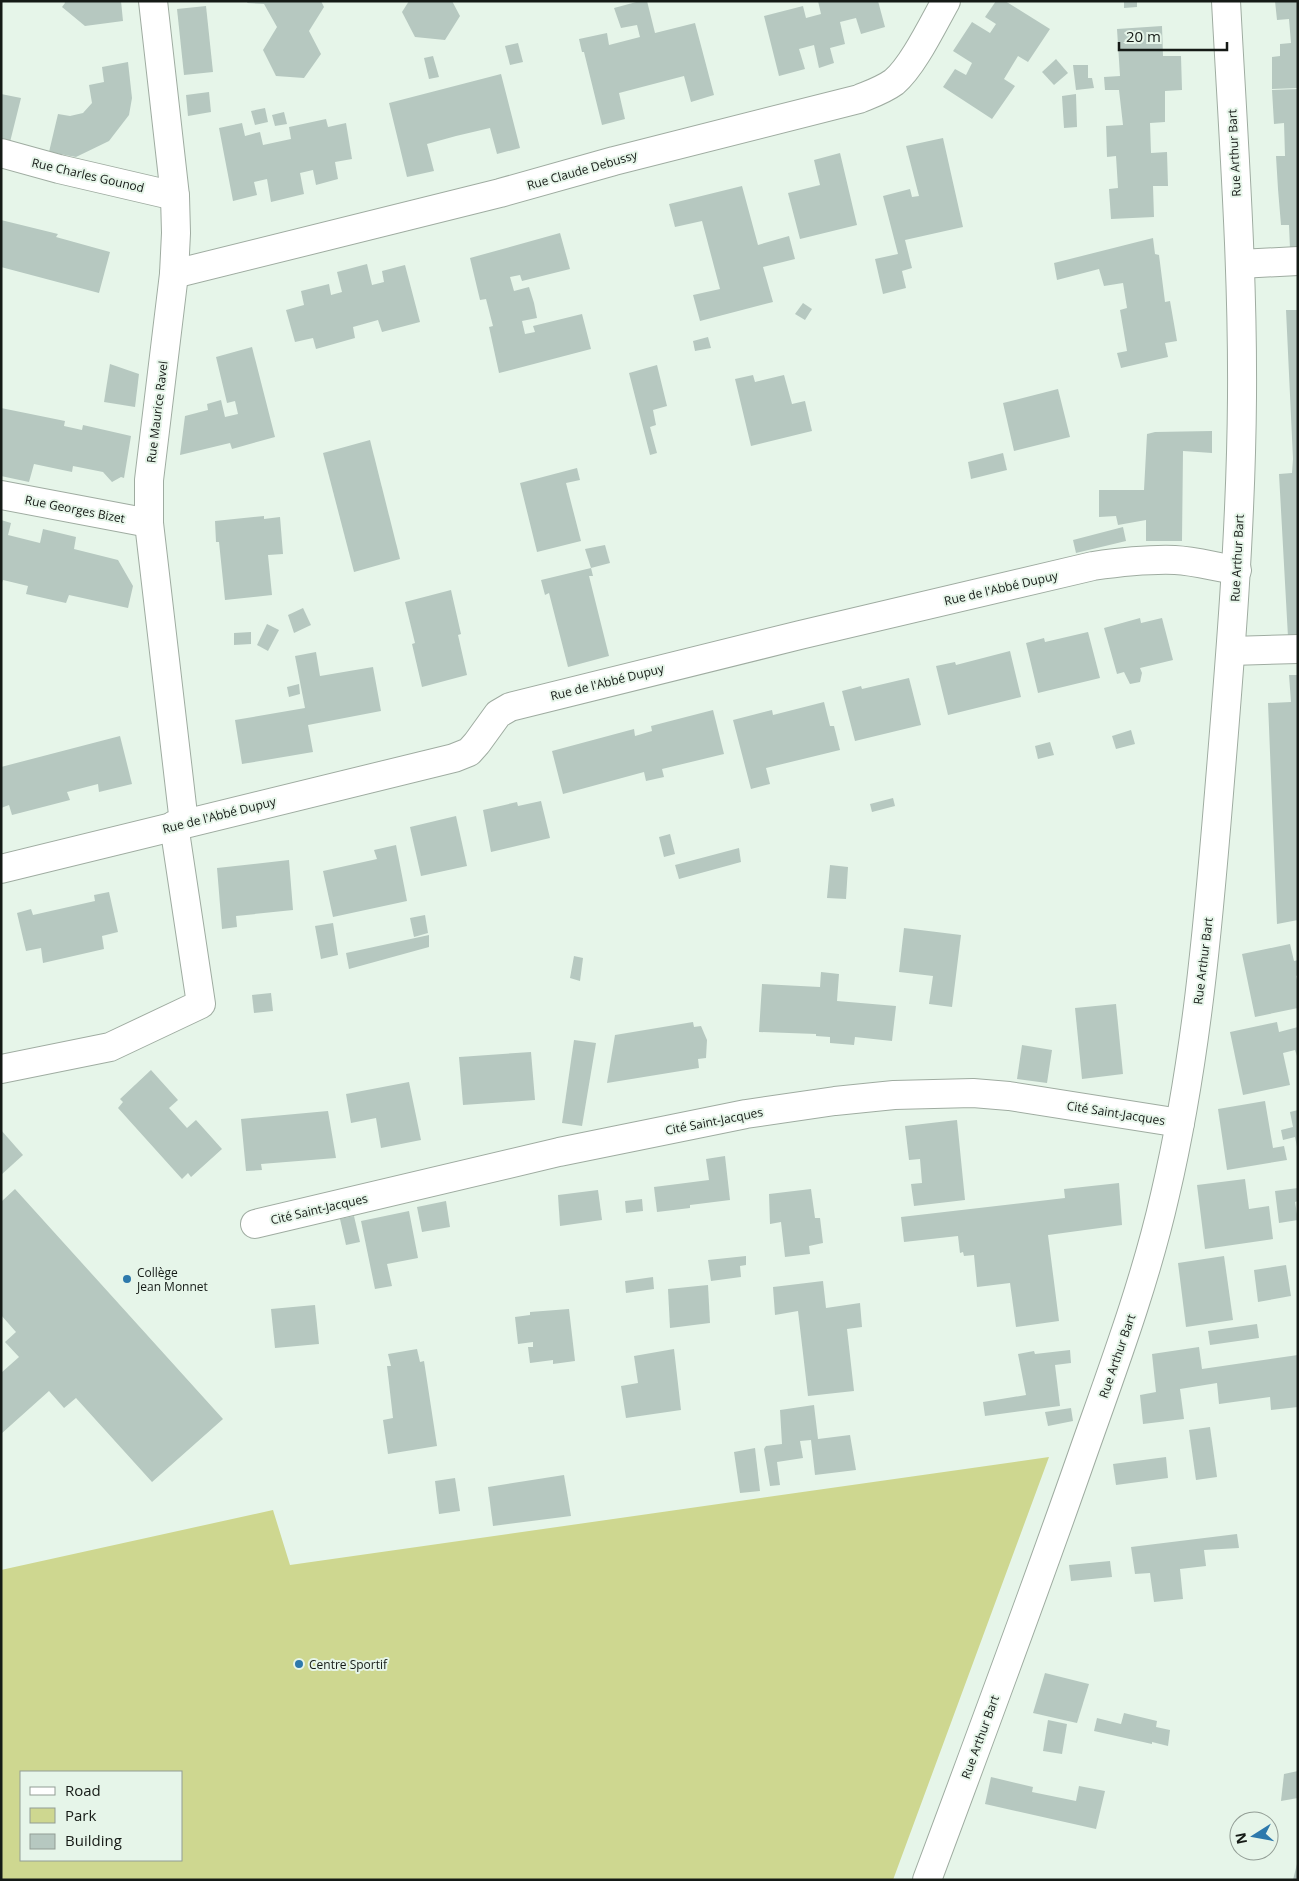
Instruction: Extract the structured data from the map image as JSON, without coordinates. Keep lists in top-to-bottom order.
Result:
{
  "streets": {
    "street": [
      "Rue Arthur Bart",
      "Rue Claude Debussy",
      "Rue Charles Gounod",
      "Rue Maurice Ravel",
      "Rue Georges Bizet",
      "Rue de l'Abbé Dupuy",
      "Cité Saint-Jacques"
    ]
  },
  "crossings": [
    ["Rue Arthur Bart", "Rue de l'Abbé Dupuy"],
    ["Rue Arthur Bart", "Cité Saint-Jacques"],
    ["Rue Claude Debussy", "Rue Maurice Ravel"],
    ["Rue Charles Gounod", "Rue Maurice Ravel"],
    ["Rue Maurice Ravel", "Rue Georges Bizet"],
    ["Rue Maurice Ravel", "Rue de l'Abbé Dupuy"]
  ],
  "places": ["Collège Jean Monnet", "Centre Sportif"],
  "legend": ["Road", "Park", "Building"],
  "scale_bar": "20 m",
  "north": "left"
}
